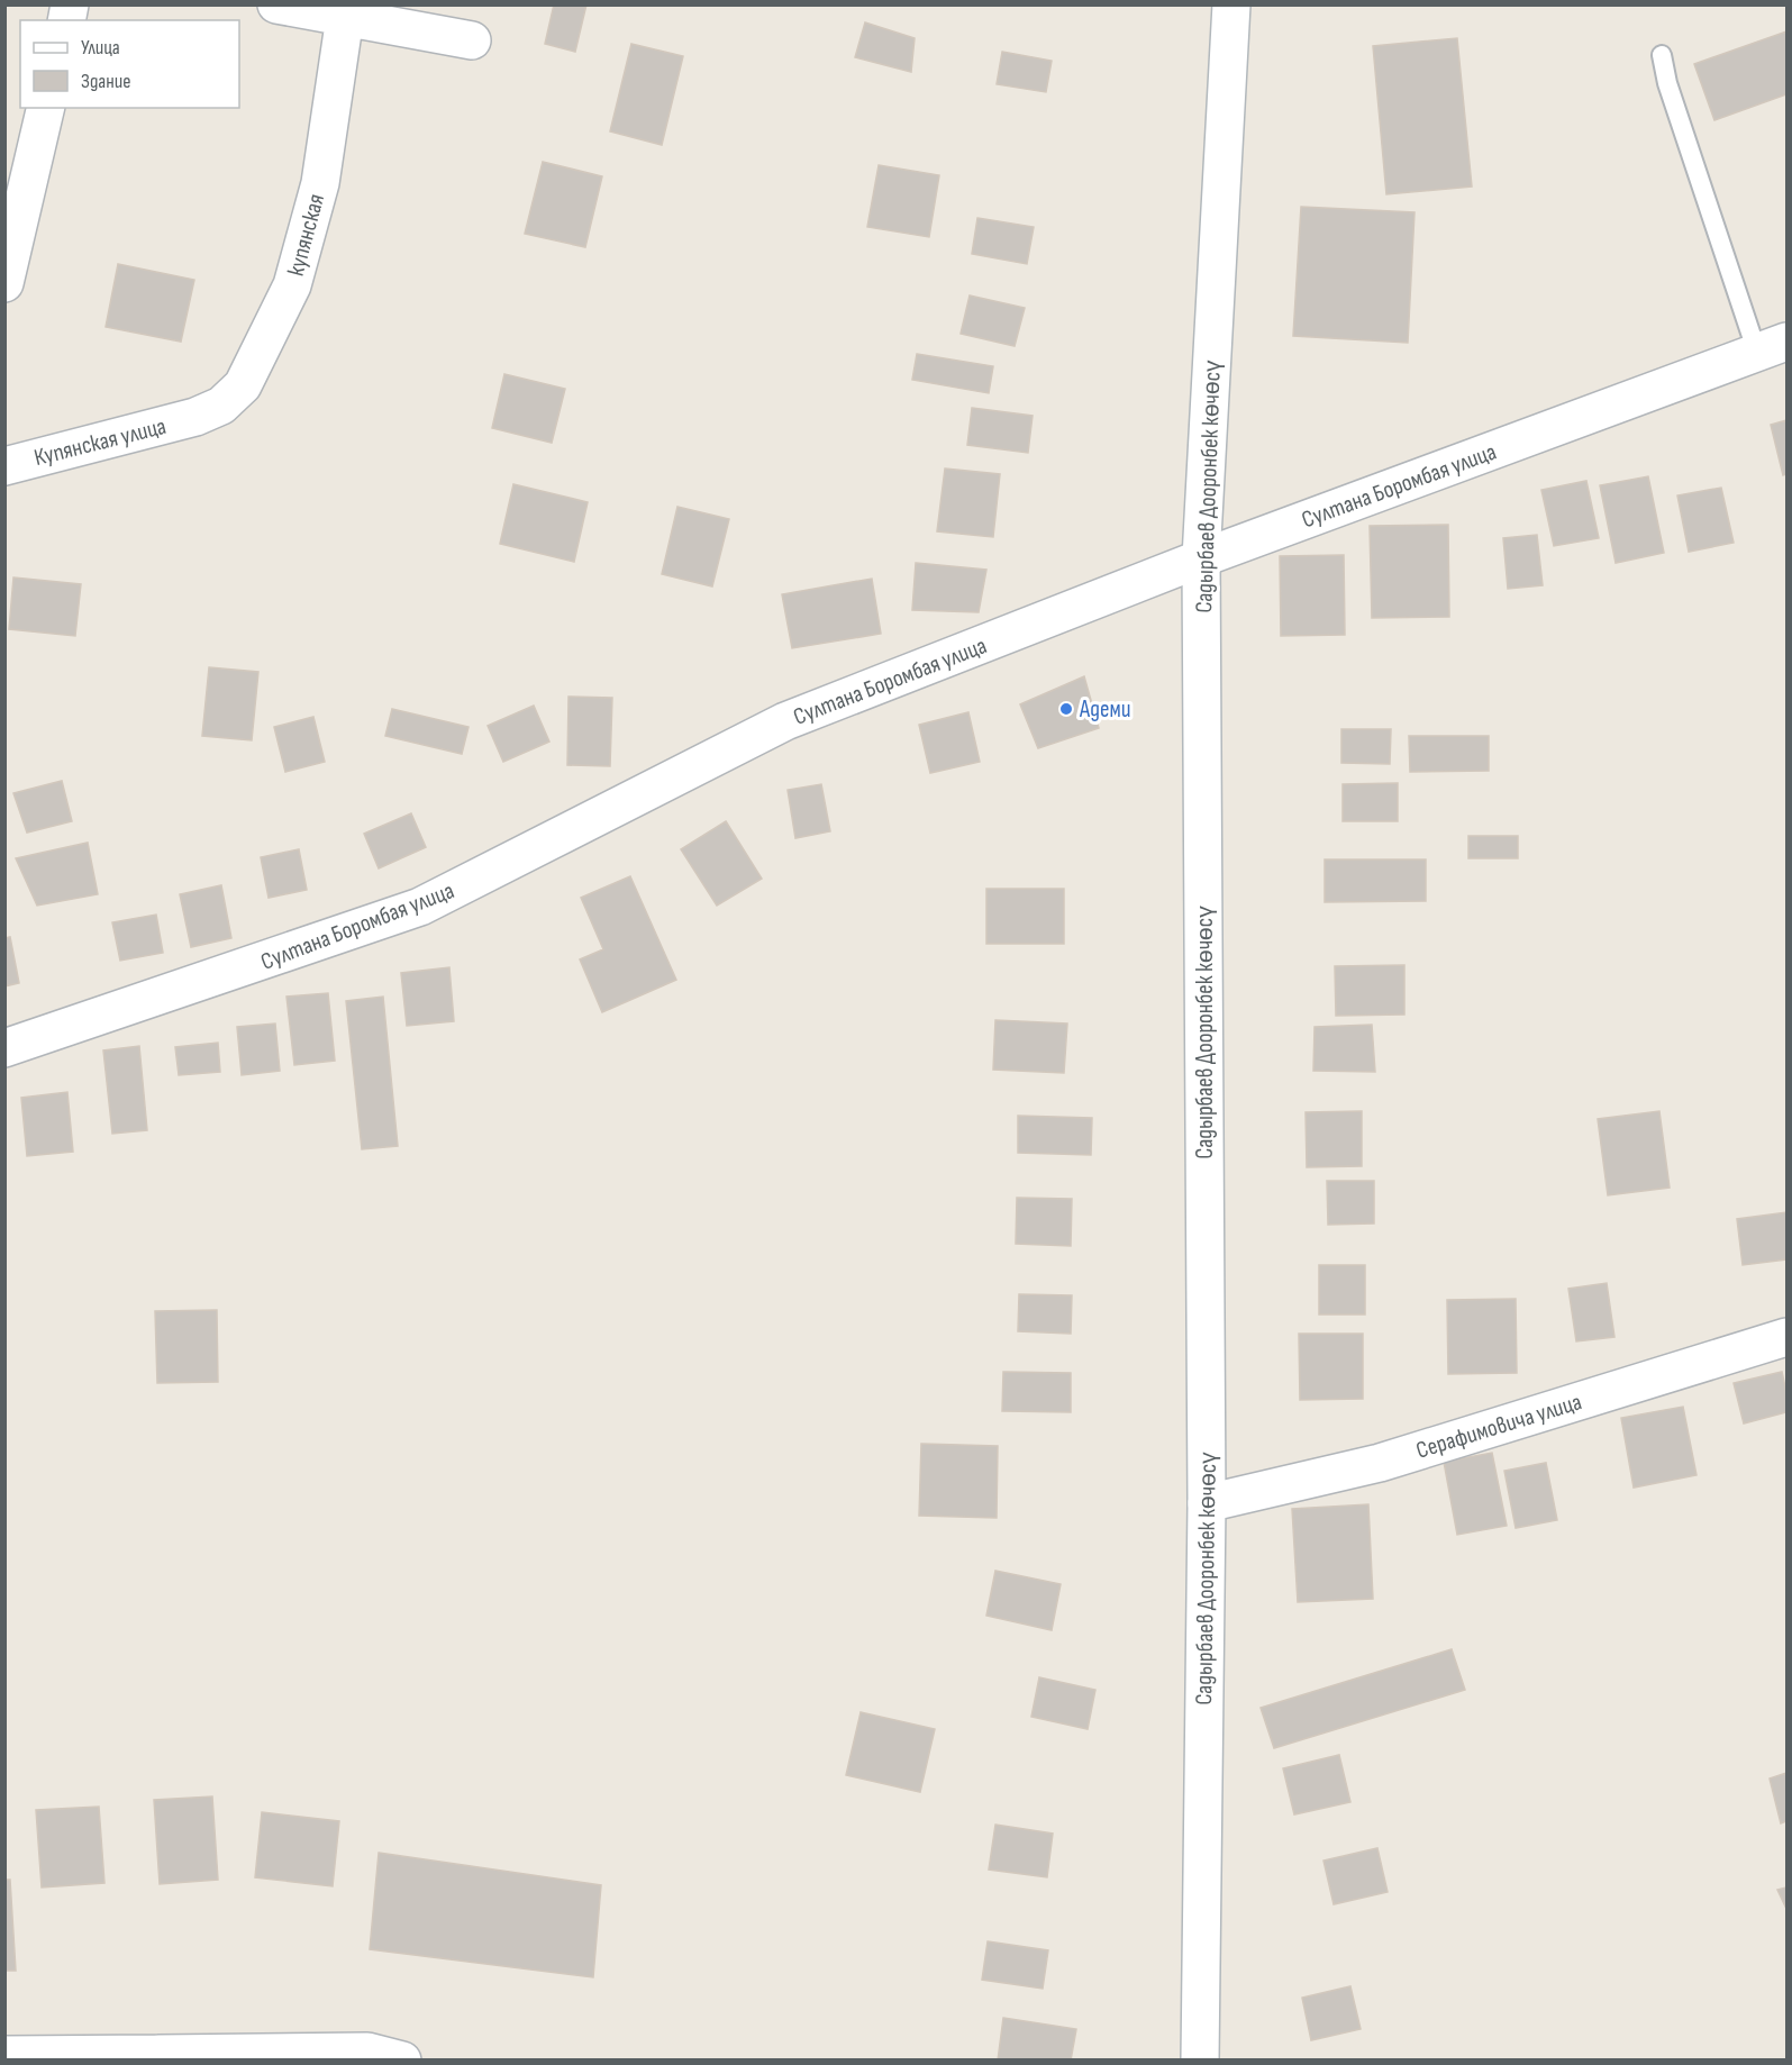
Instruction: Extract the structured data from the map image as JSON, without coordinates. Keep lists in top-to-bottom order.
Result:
{
  "streets": {
    "street": [
      "купянская",
      "Купянская улица",
      "Султана Боромбая улица",
      "Садырбаев Дооронбек көчөсү",
      "Серафимовича улица"
    ]
  },
  "crossings": [
    ["купянская", "Купянская улица"],
    ["Султана Боромбая улица", "Садырбаев Дооронбек көчөсү"],
    ["Садырбаев Дооронбек көчөсү", "Серафимовича улица"]
  ],
  "places": ["Адеми"],
  "legend": ["Улица", "Здание"]
}
